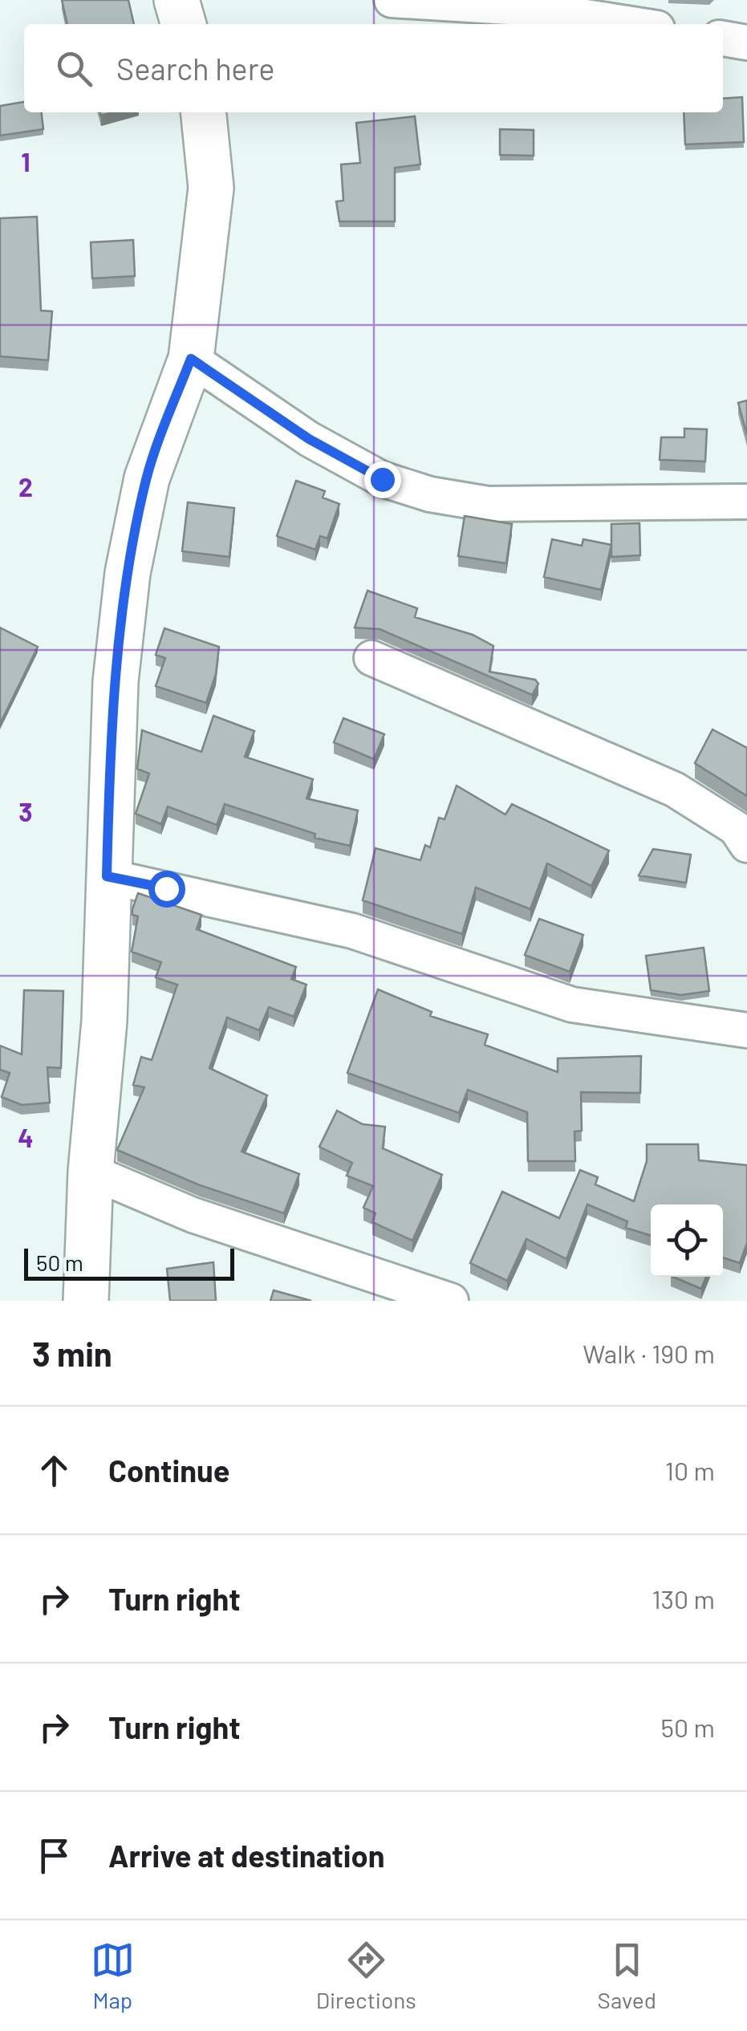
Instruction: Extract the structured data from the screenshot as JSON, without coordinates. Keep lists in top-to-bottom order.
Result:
{
  "scale_bar": "50 m",
  "page": {
    "search": "Search here",
    "scale": "50 m",
    "heading": ["3 min", "Walk · 190 m"],
    "list": [
      ["Continue", "10 m"],
      ["Turn right", "130 m"],
      ["Turn right", "50 m"],
      "Arrive at destination"
    ],
    "nav": ["Map", "Directions", "Saved"]
  },
  "grid": {
    "rows": [
      "1",
      "2",
      "3",
      "4"
    ]
  }
}
